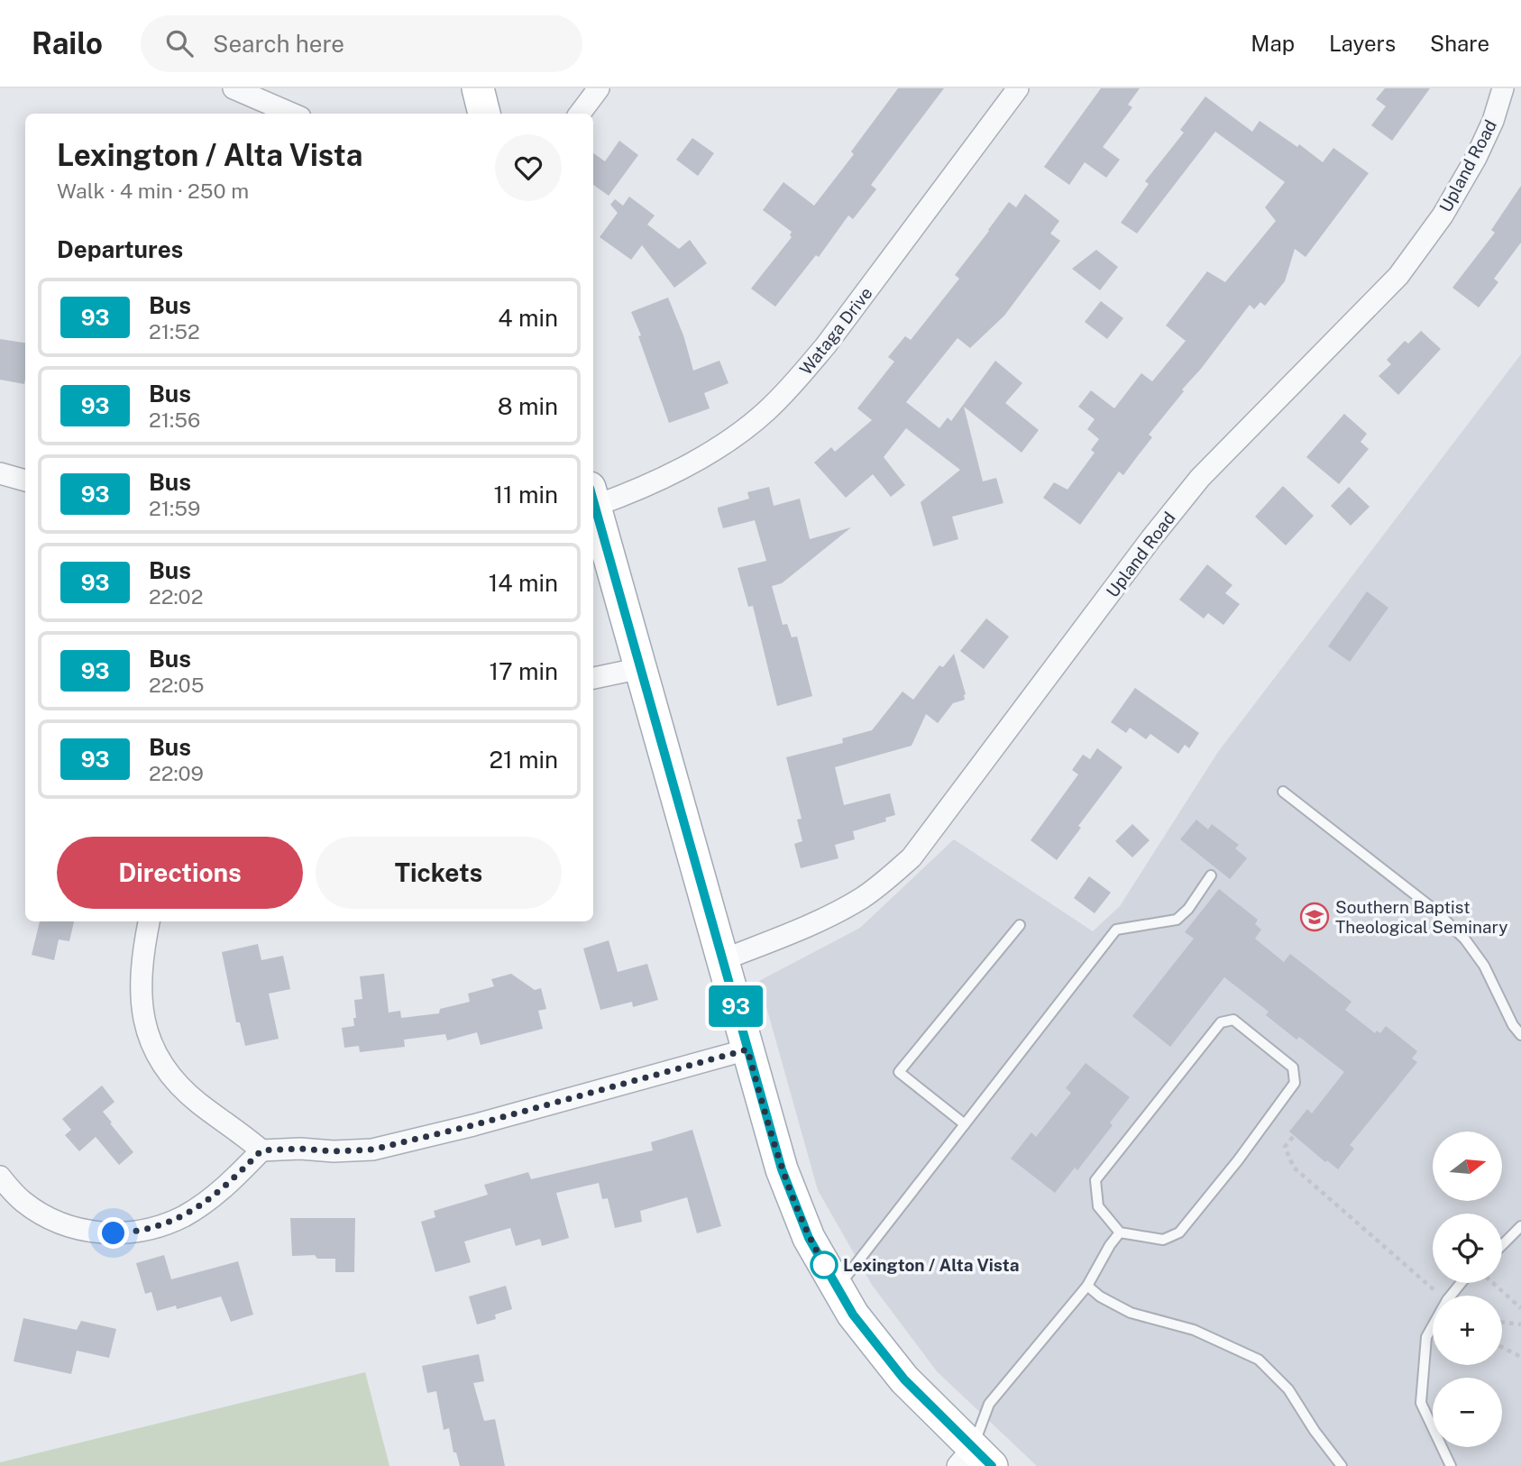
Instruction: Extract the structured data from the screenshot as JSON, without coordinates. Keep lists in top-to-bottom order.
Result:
{
  "streets": {
    "street": ["Upland Road", "Wataga Drive"]
  },
  "places": {
    "school or university": ["Southern Baptist Theological Seminary"],
    "other": ["Lexington / Alta Vista"]
  },
  "lines": ["bus line 93"],
  "north": "right",
  "page": {
    "header": "Railo",
    "search": "Search here",
    "nav": ["Map", "Layers", "Share"],
    "on_map": "93",
    "heading": [
      ["Lexington / Alta Vista", "Walk · 4 min · 250 m"],
      "Departures"
    ],
    "list": [
      {
        "mark": "93",
        "name": "Bus",
        "note": "21:52",
        "value": "4 min"
      },
      {
        "mark": "93",
        "name": "Bus",
        "note": "21:56",
        "value": "8 min"
      },
      {
        "mark": "93",
        "name": "Bus",
        "note": "21:59",
        "value": "11 min"
      },
      {
        "mark": "93",
        "name": "Bus",
        "note": "22:02",
        "value": "14 min"
      },
      {
        "mark": "93",
        "name": "Bus",
        "note": "22:05",
        "value": "17 min"
      },
      {
        "mark": "93",
        "name": "Bus",
        "note": "22:09",
        "value": "21 min"
      }
    ],
    "buttons": ["Directions", "Tickets"],
    "map_buttons": ["+", "−"]
  }
}
